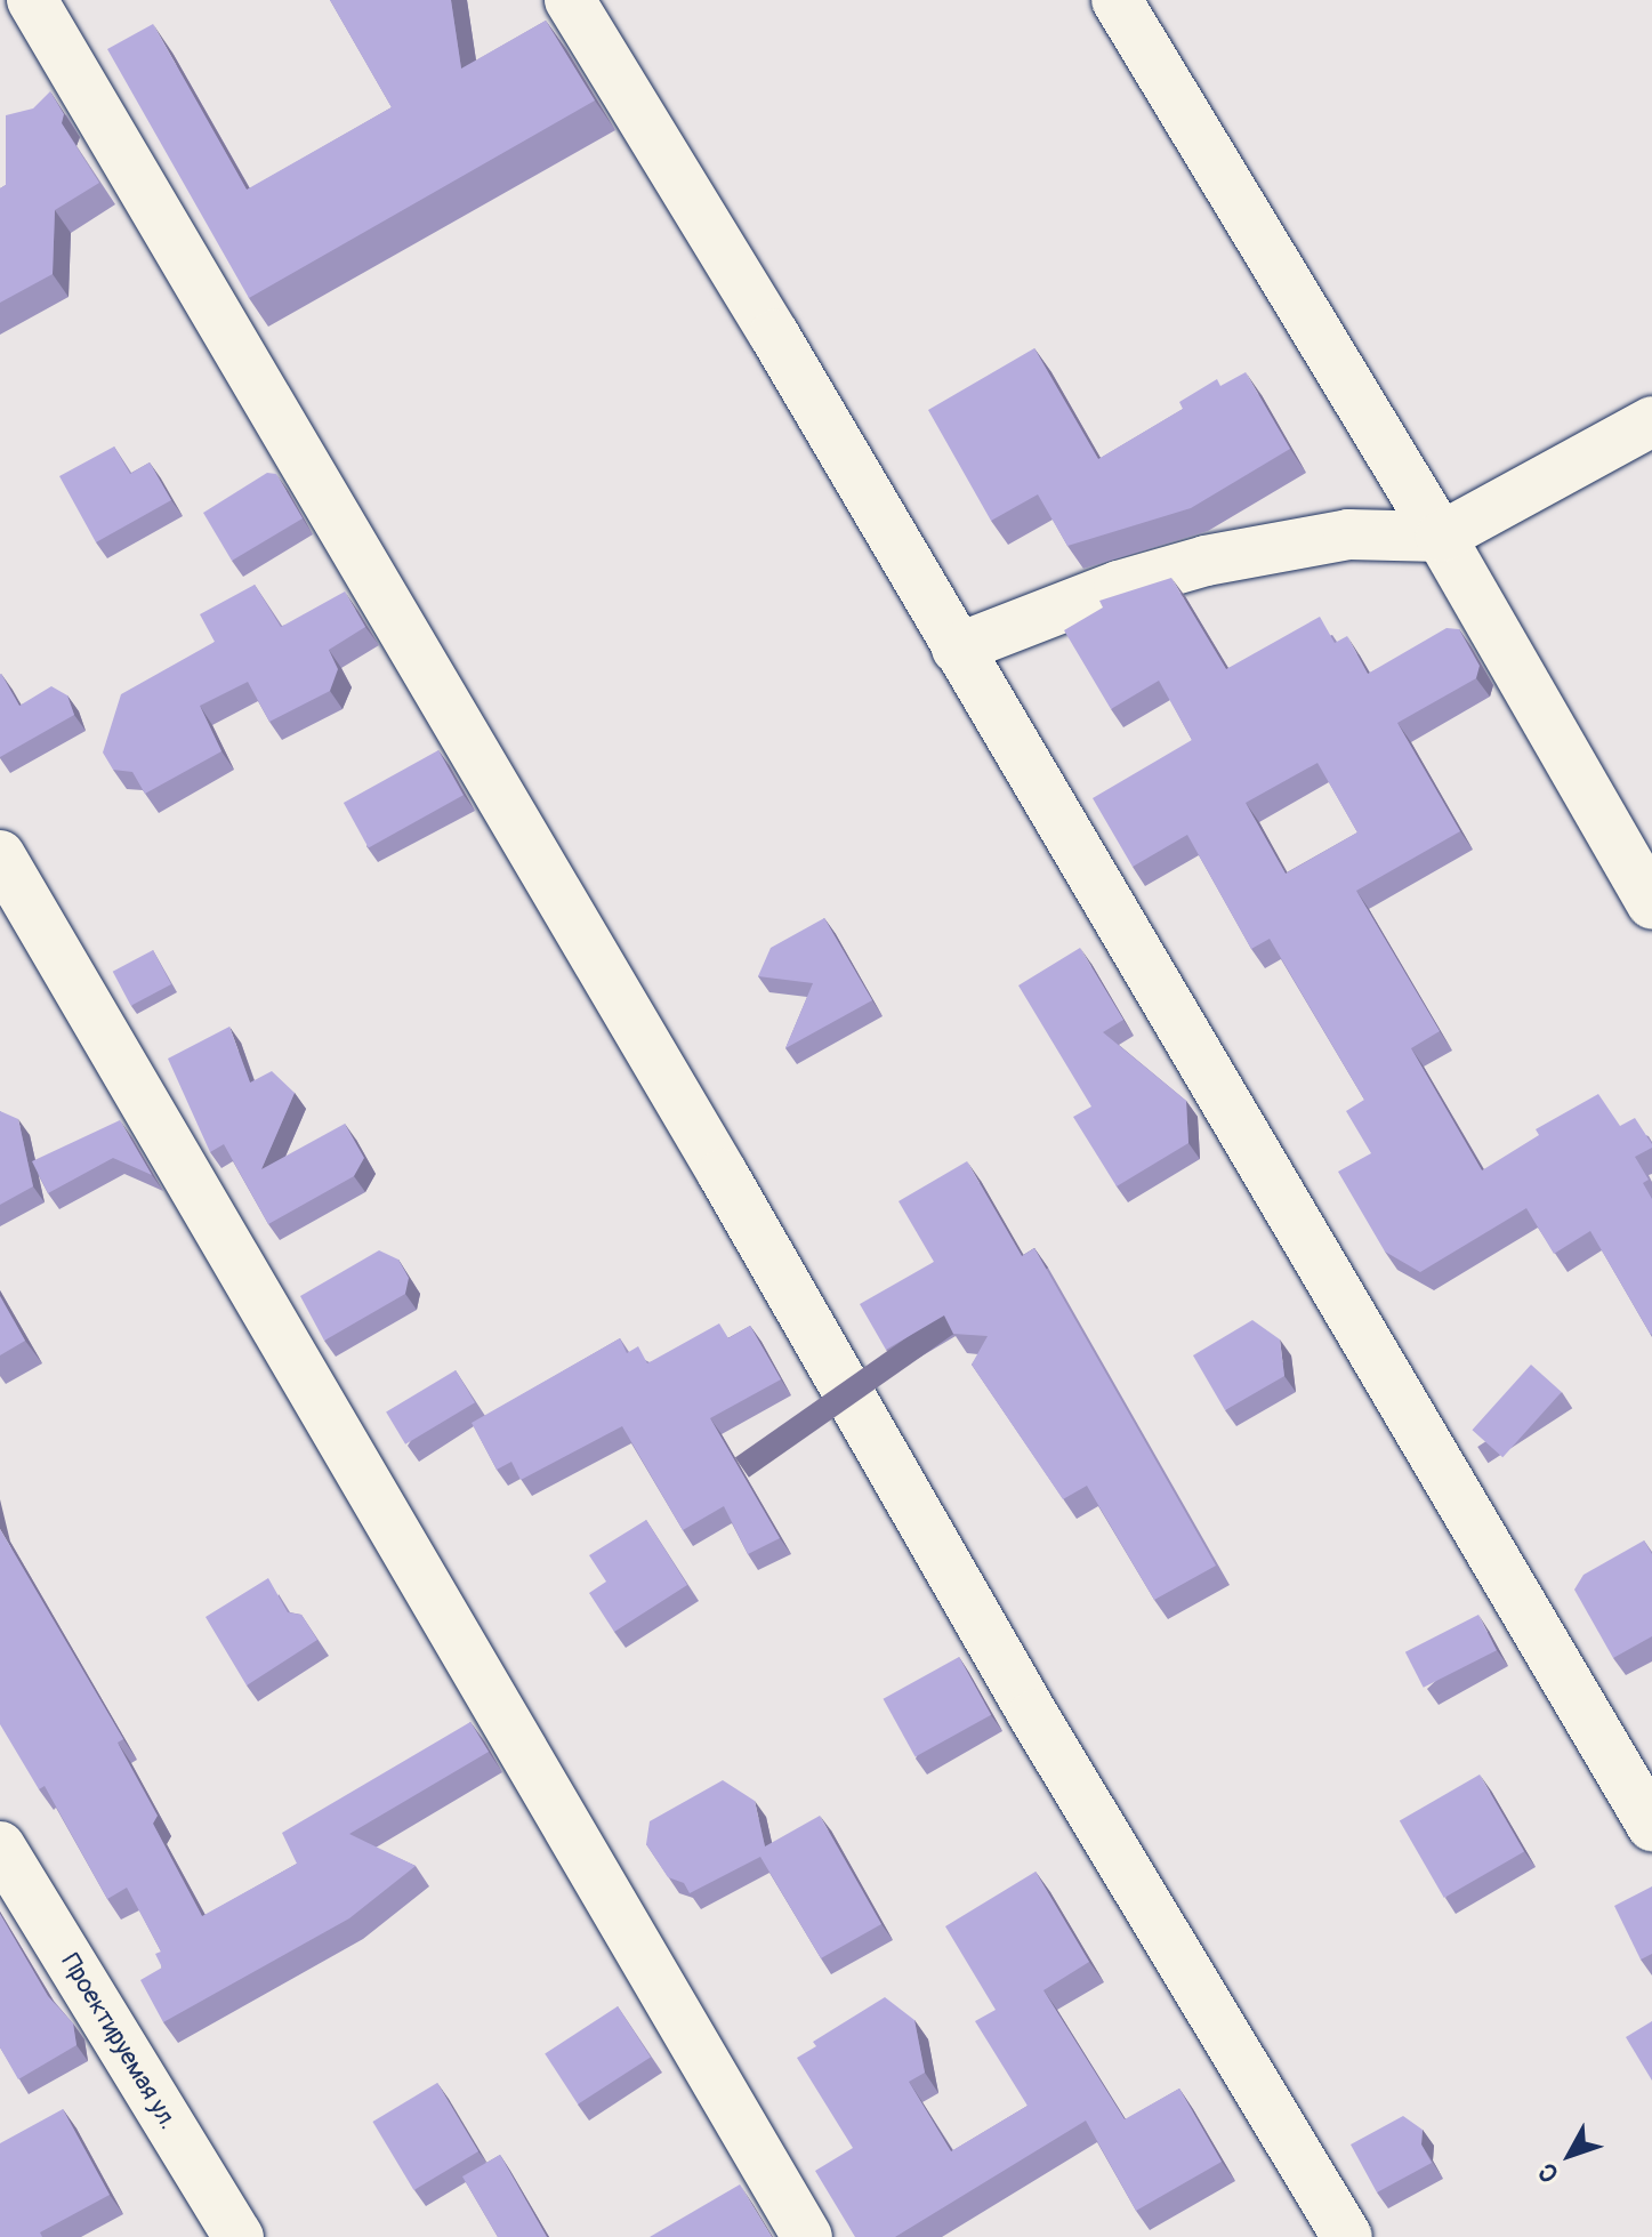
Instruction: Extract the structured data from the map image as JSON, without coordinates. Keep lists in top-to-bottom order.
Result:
{
  "streets": {
    "street": ["Проектируемая ул."]
  },
  "north": "bottom left"
}
